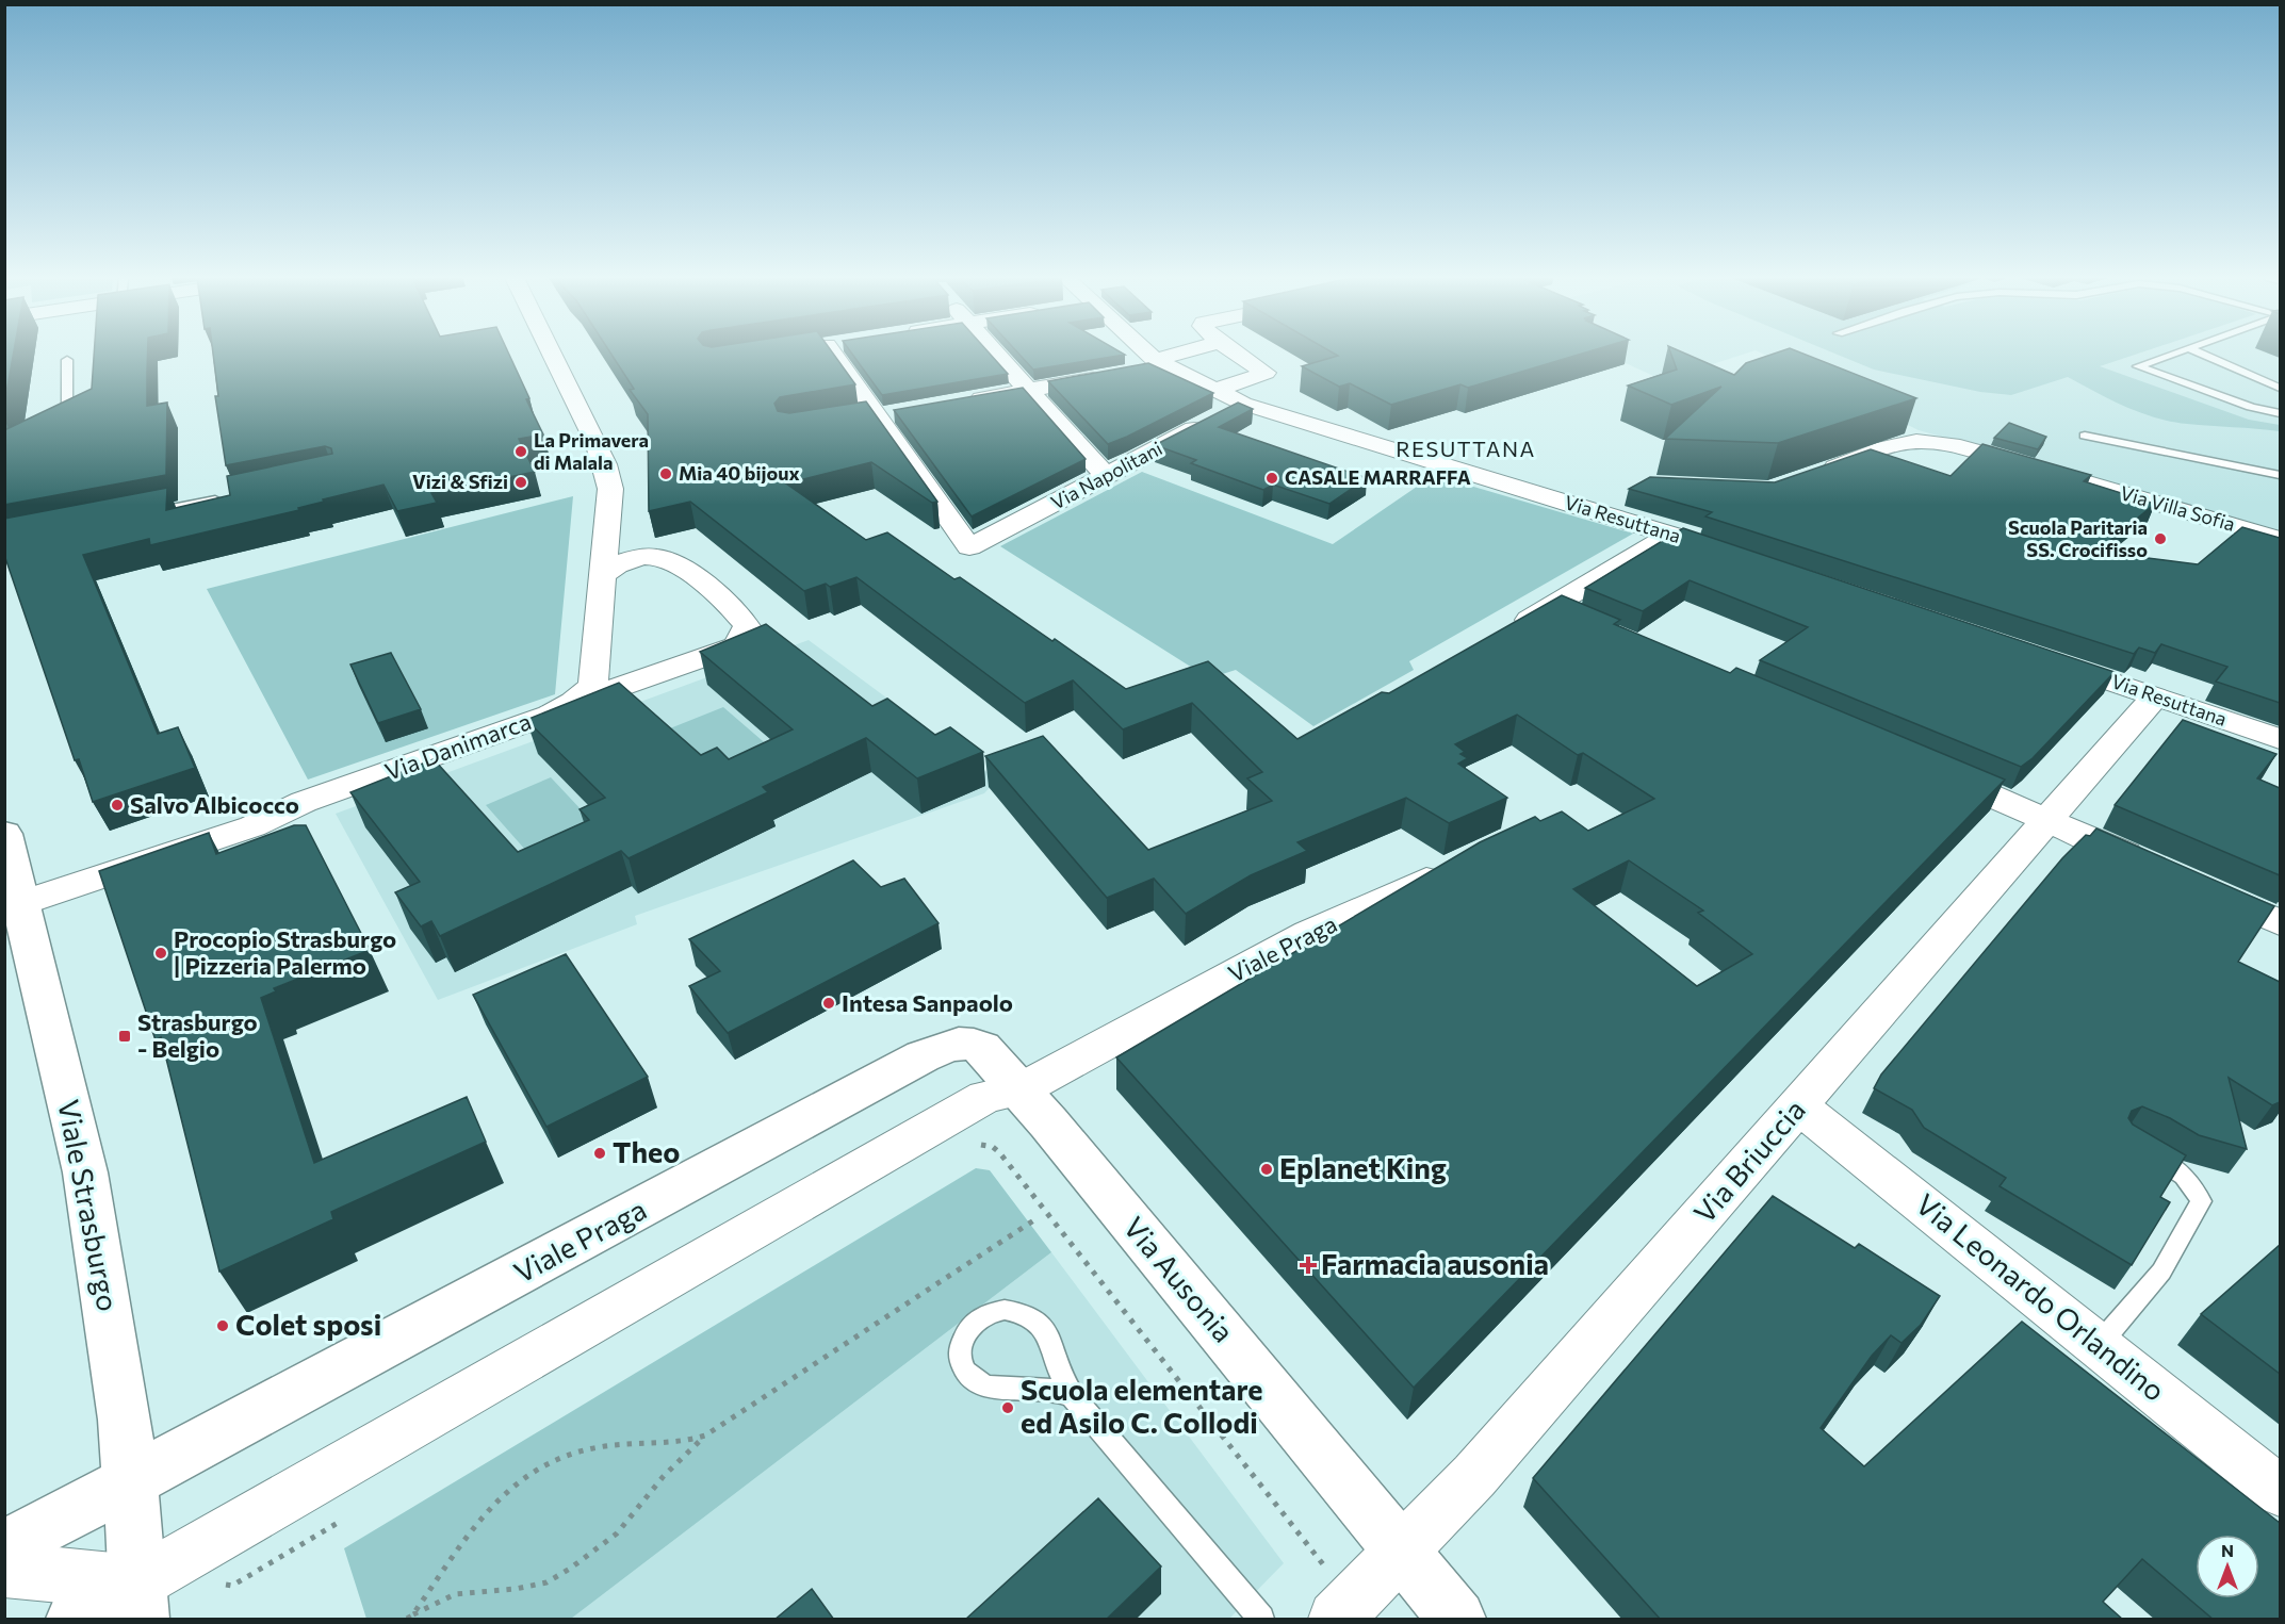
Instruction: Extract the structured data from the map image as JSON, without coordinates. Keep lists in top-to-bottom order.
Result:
{
  "streets": {
    "street": [
      "Via Napolitani",
      "Via Villa Sofia",
      "Via Resuttana",
      "Via Danimarca",
      "Viale Praga",
      "Via Briuccia",
      "Viale Strasburgo",
      "Via Ausonia",
      "Via Leonardo Orlandino"
    ]
  },
  "crossings": [
    ["Via Napolitani", "Via Resuttana"],
    ["Via Resuttana", "Via Briuccia"],
    ["Via Danimarca", "Viale Strasburgo"],
    ["Viale Praga", "Viale Strasburgo"],
    ["Viale Praga", "Via Ausonia"],
    ["Via Briuccia", "Via Ausonia"],
    ["Via Briuccia", "Via Leonardo Orlandino"]
  ],
  "districts": ["RESUTTANA"],
  "places": {
    "other": [
      "La Primavera di Malala",
      "Mia 40 bijoux",
      "CASALE MARRAFFA",
      "Vizi & Sfizi",
      "Scuola Paritaria SS. Crocifisso",
      "Salvo Albicocco",
      "Procopio Strasburgo | Pizzeria Palermo",
      "Intesa Sanpaolo",
      "Theo",
      "Eplanet King",
      "Colet sposi",
      "Scuola elementare ed Asilo C. Collodi"
    ],
    "transit": ["Strasburgo - Belgio"],
    "health": ["Farmacia ausonia"]
  },
  "north": "top"
}
